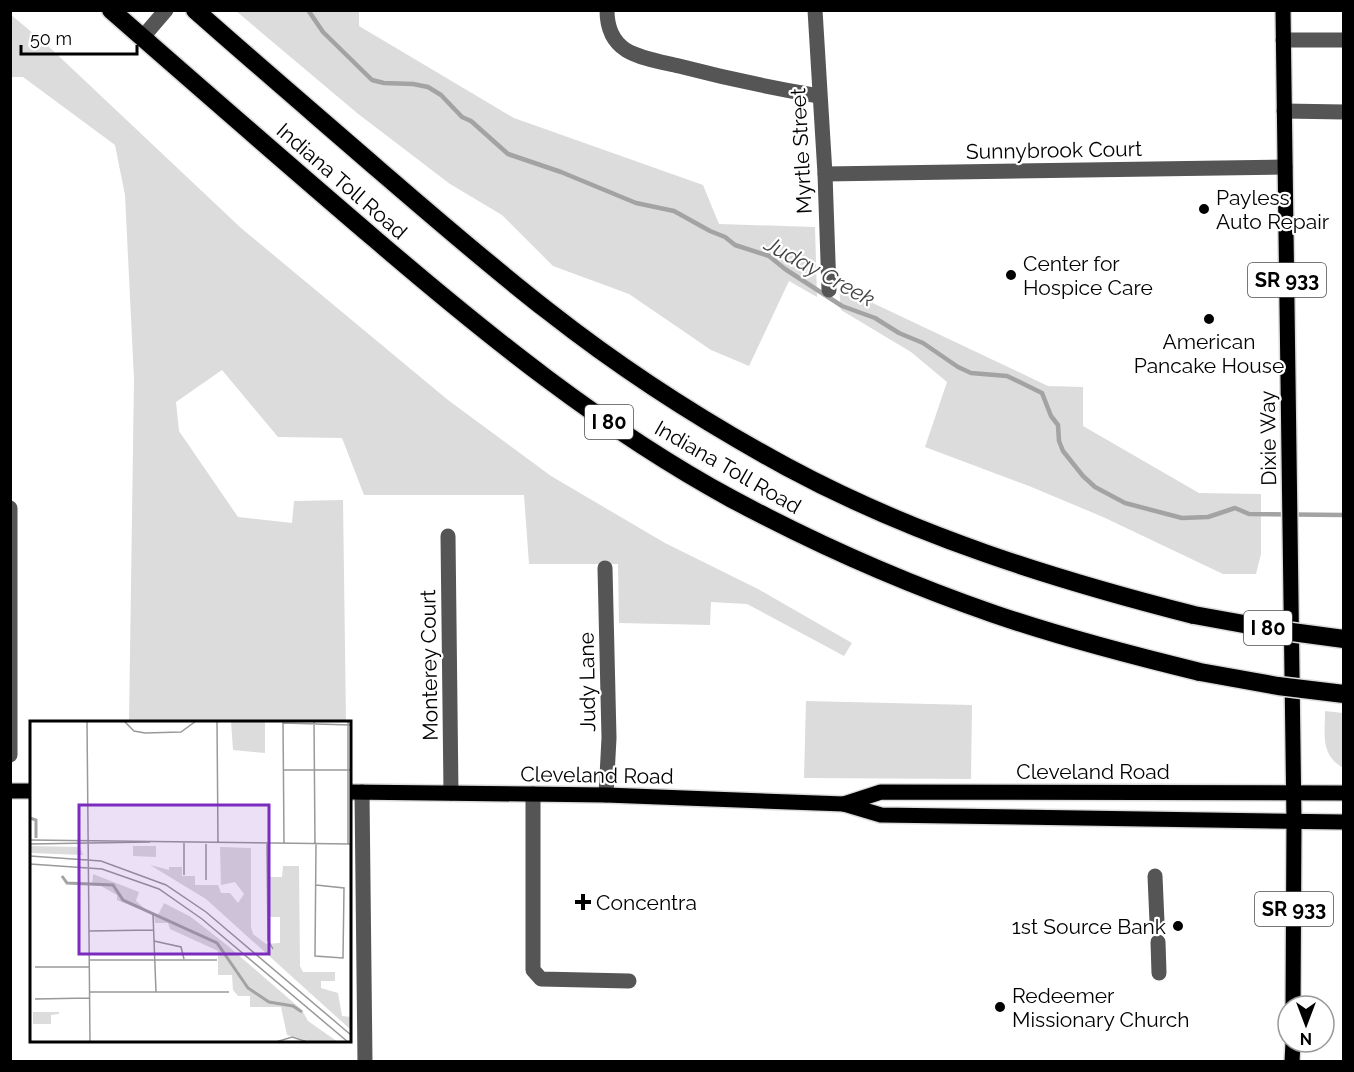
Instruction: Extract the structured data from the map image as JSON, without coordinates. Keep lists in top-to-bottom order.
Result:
{
  "streets": {
    "highway": ["Indiana Toll Road", "I 80"],
    "main road": ["SR 933", "Dixie Way", "Cleveland Road"],
    "street": [
      "Sunnybrook Court",
      "Myrtle Street",
      "Monterey Court",
      "Judy Lane"
    ]
  },
  "crossings": [
    ["Sunnybrook Court", "Myrtle Street"],
    ["Sunnybrook Court", "Dixie Way"],
    ["SR 933", "Dixie Way"],
    ["SR 933", "Cleveland Road"],
    ["Dixie Way", "Cleveland Road"],
    ["Monterey Court", "Cleveland Road"],
    ["Judy Lane", "Cleveland Road"]
  ],
  "water": ["Juday Creek"],
  "places": {
    "other": [
      "Payless Auto Repair",
      "Center for Hospice Care",
      "American Pancake House",
      "1st Source Bank",
      "Redeemer Missionary Church"
    ],
    "health": ["Concentra"]
  },
  "scale_bar": "50 m",
  "north": "bottom"
}
